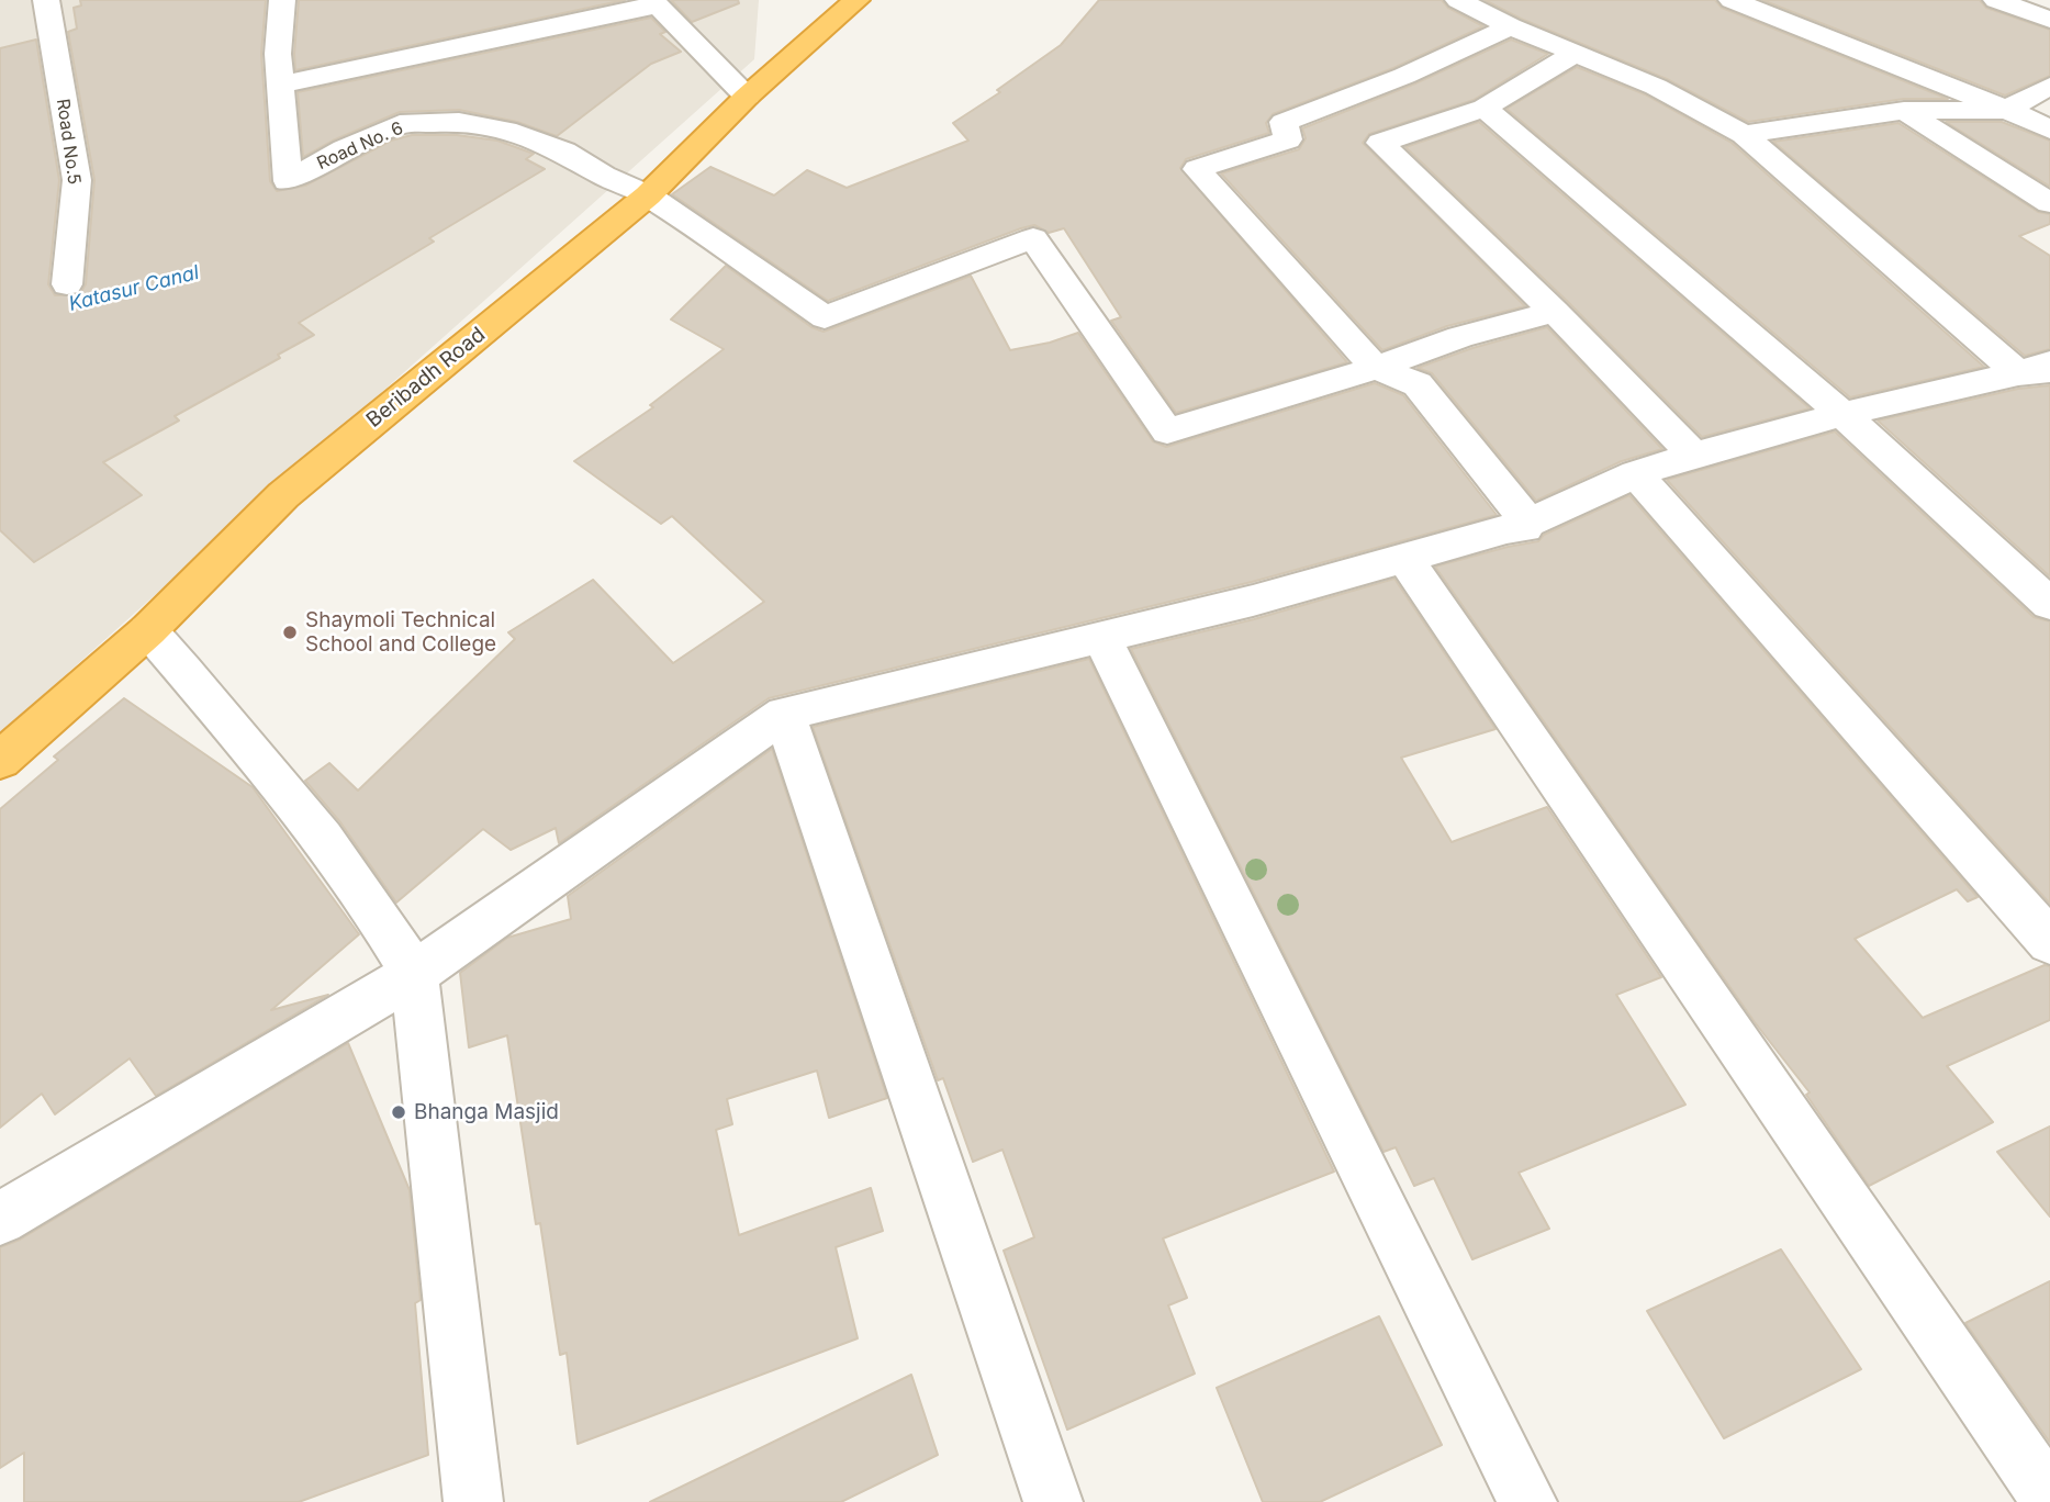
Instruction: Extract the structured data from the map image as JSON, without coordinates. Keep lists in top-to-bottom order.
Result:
{
  "streets": {
    "highway": ["Beribadh Road"],
    "street": ["Road No.5", "Road No. 6"]
  },
  "crossings": [
    ["Road No. 6", "Beribadh Road"]
  ],
  "water": ["Katasur Canal"],
  "places": ["Shaymoli Technical School and College", "Bhanga Masjid"]
}
